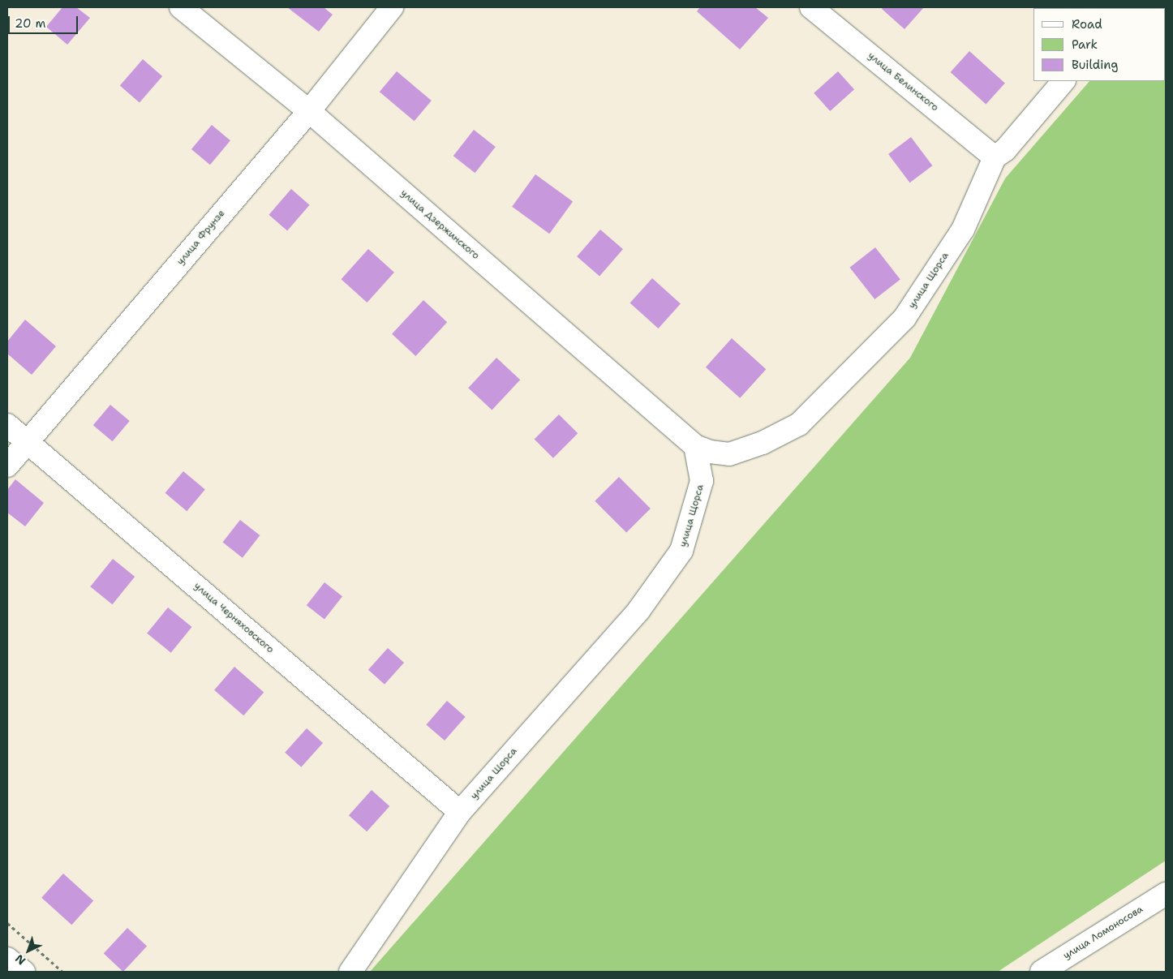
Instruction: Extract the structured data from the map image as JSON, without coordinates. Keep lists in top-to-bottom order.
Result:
{
  "streets": {
    "street": [
      "улица Белинского",
      "улица Дзержинского",
      "улица Фрунзе",
      "улица Щорса",
      "улица Черняховского",
      "улица Ломоносова"
    ]
  },
  "crossings": [
    ["улица Белинского", "улица Щорса"],
    ["улица Дзержинского", "улица Фрунзе"],
    ["улица Дзержинского", "улица Щорса"],
    ["улица Фрунзе", "улица Черняховского"],
    ["улица Щорса", "улица Черняховского"]
  ],
  "legend": ["Road", "Park", "Building"],
  "scale_bar": "20 m",
  "north": "bottom left"
}
